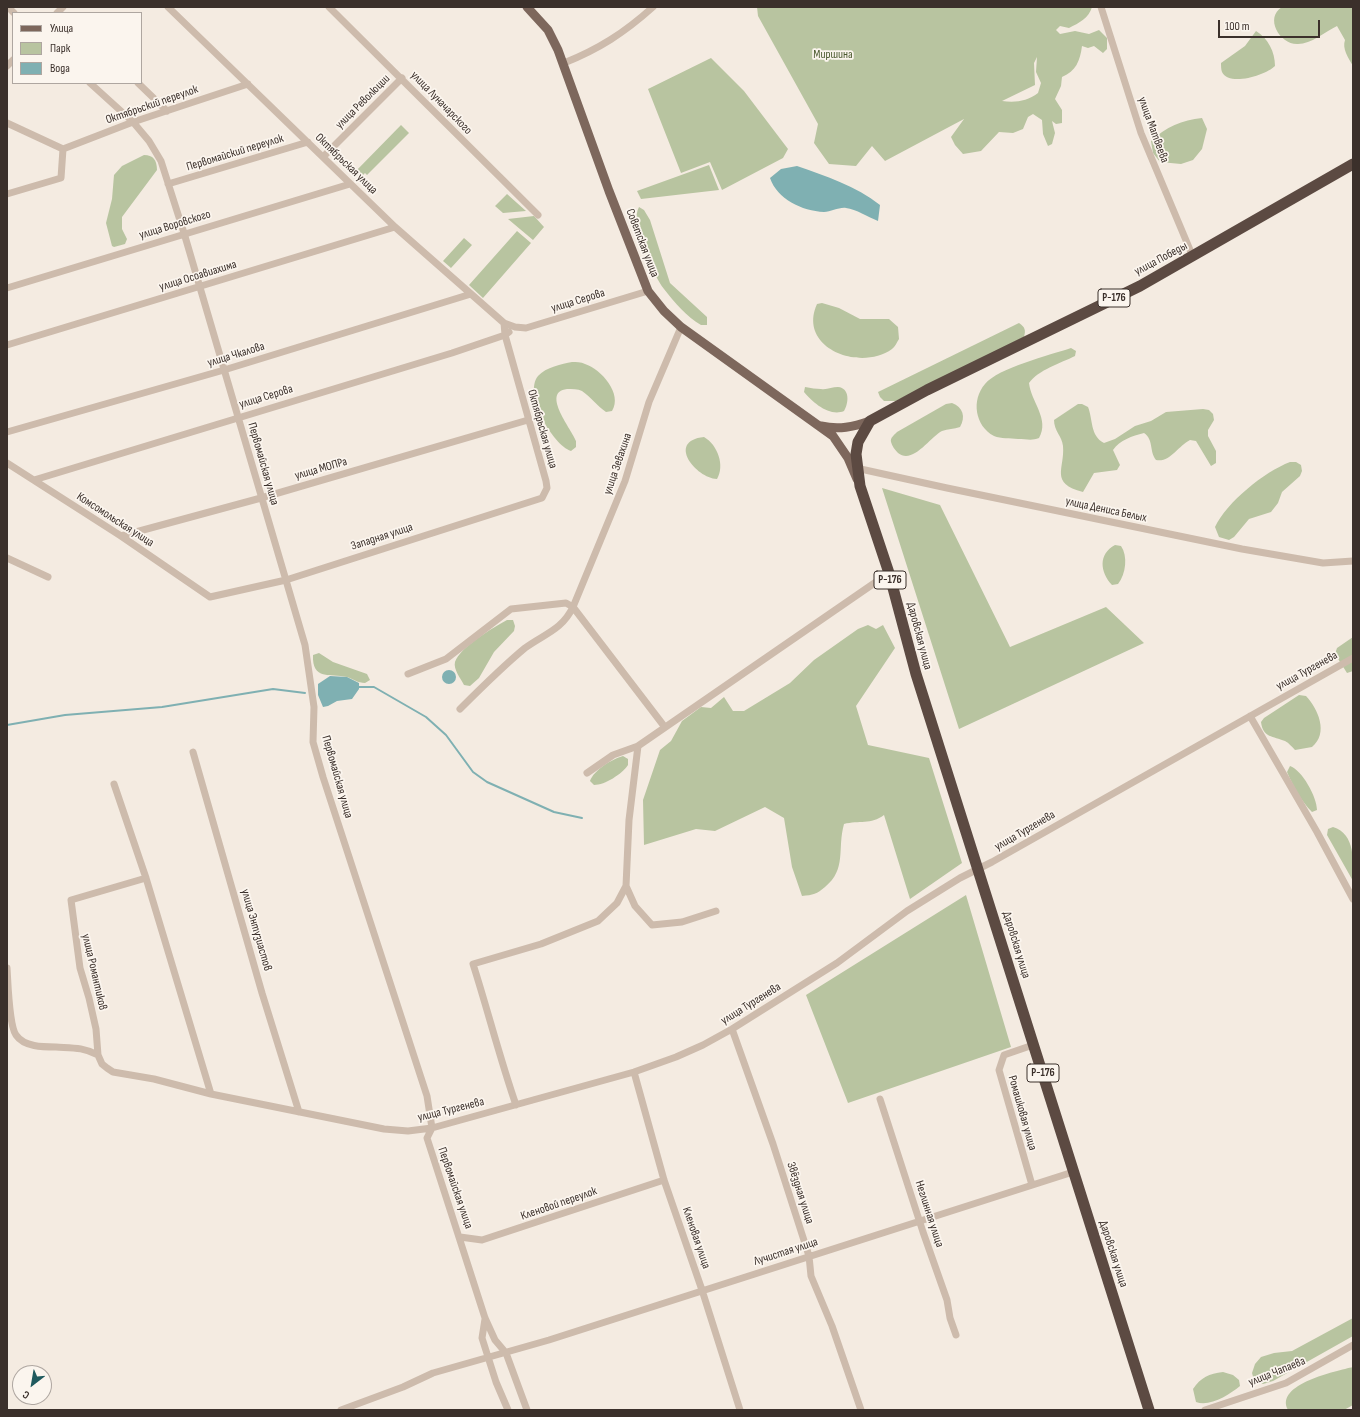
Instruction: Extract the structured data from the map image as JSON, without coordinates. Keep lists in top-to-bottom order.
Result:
{
  "streets": {
    "highway": ["улица Победы", "Р-176", "Даровская улица"],
    "main road": ["Советская улица"],
    "street": [
      "улица Революции",
      "улица Луначарского",
      "Октябрьский переулок",
      "улица Матвеева",
      "Первомайский переулок",
      "Октябрьская улица",
      "улица Воровского",
      "улица Осоавиахима",
      "улица Серова",
      "улица Чкалова",
      "Первомайская улица",
      "улица Зевахина",
      "улица МОПРа",
      "улица Дениса Белых",
      "Комсомольская улица",
      "Западная улица",
      "улица Тургенева",
      "улица Энтузиастов",
      "улица Романтиков",
      "Ромашковая улица",
      "Звёздная улица",
      "Кленовой переулок",
      "Неглинная улица",
      "Кленовая улица",
      "Лучистая улица",
      "улица Чапаева"
    ]
  },
  "crossings": [
    ["улица Революции", "улица Луначарского"],
    ["улица Революции", "Октябрьская улица"],
    ["Октябрьский переулок", "Октябрьская улица"],
    ["Октябрьский переулок", "Первомайская улица"],
    ["улица Матвеева", "улица Победы"],
    ["Первомайский переулок", "Октябрьская улица"],
    ["Первомайский переулок", "Первомайская улица"],
    ["Октябрьская улица", "улица Воровского"],
    ["Октябрьская улица", "улица Осоавиахима"],
    ["Октябрьская улица", "улица Серова"],
    ["Октябрьская улица", "улица Чкалова"],
    ["Октябрьская улица", "улица МОПРа"],
    ["Октябрьская улица", "Западная улица"],
    ["улица Воровского", "Первомайская улица"],
    ["Советская улица", "улица Победы"],
    ["Советская улица", "улица Серова"],
    ["Советская улица", "улица Зевахина"],
    ["Советская улица", "Даровская улица"],
    ["улица Победы", "Даровская улица"],
    ["улица Осоавиахима", "Первомайская улица"],
    ["улица Серова", "Первомайская улица"],
    ["улица Серова", "Комсомольская улица"],
    ["улица Чкалова", "Первомайская улица"],
    ["Первомайская улица", "улица МОПРа"],
    ["Первомайская улица", "Западная улица"],
    ["Первомайская улица", "улица Тургенева"],
    ["Первомайская улица", "Кленовой переулок"],
    ["Первомайская улица", "Лучистая улица"],
    ["улица МОПРа", "Комсомольская улица"],
    ["улица Дениса Белых", "Даровская улица"],
    ["Комсомольская улица", "Западная улица"],
    ["Даровская улица", "улица Тургенева"],
    ["Даровская улица", "Ромашковая улица"],
    ["Даровская улица", "Лучистая улица"],
    ["улица Тургенева", "улица Энтузиастов"],
    ["улица Тургенева", "улица Романтиков"],
    ["улица Тургенева", "Звёздная улица"],
    ["улица Тургенева", "Кленовая улица"],
    ["Ромашковая улица", "Лучистая улица"],
    ["Звёздная улица", "Лучистая улица"],
    ["Кленовой переулок", "Кленовая улица"],
    ["Неглинная улица", "Лучистая улица"],
    ["Кленовая улица", "Лучистая улица"]
  ],
  "parks": ["Миршина"],
  "legend": ["Улица", "Парк", "Вода"],
  "scale_bar": "100 m",
  "north": "bottom left"
}
